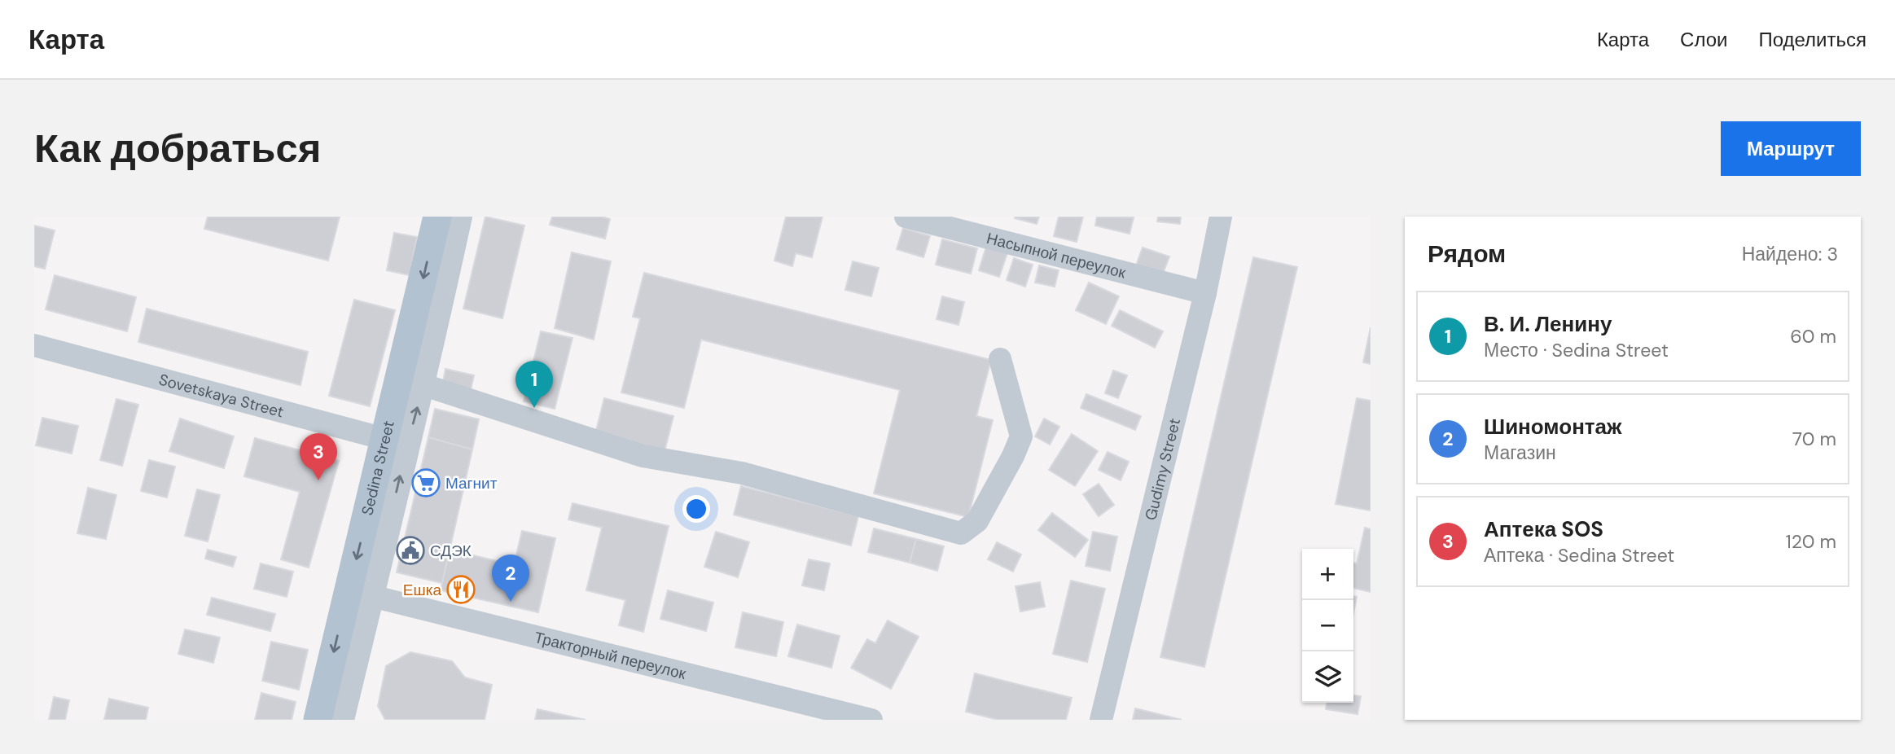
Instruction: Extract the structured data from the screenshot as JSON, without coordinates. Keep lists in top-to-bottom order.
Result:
{
  "streets": {
    "main road": ["Sedina Street"],
    "street": [
      "Насыпной переулок",
      "Sovetskaya Street",
      "Gudimy Street",
      "Тракторный переулок"
    ]
  },
  "crossings": [
    ["Насыпной переулок", "Gudimy Street"],
    ["Sovetskaya Street", "Sedina Street"],
    ["Sedina Street", "Тракторный переулок"]
  ],
  "places": {
    "supermarket": ["Магнит"],
    "public building": ["СДЭК"],
    "restaurant": ["Ешка"]
  },
  "page": {
    "header": "Карта",
    "nav": ["Карта", "Слои", "Поделиться"],
    "buttons": "Маршрут",
    "title": "Как добраться",
    "heading": ["Рядом", "Найдено: 3"],
    "list": [
      {
        "mark": "1",
        "name": "В. И. Ленину",
        "note": "Место · Sedina Street",
        "value": "60 m"
      },
      {
        "mark": "2",
        "name": "Шиномонтаж",
        "note": "Магазин",
        "value": "70 m"
      },
      {
        "mark": "3",
        "name": "Аптека SOS",
        "note": "Аптека · Sedina Street",
        "value": "120 m"
      }
    ],
    "pins": ["1", "3", "2"],
    "map_buttons": ["+", "−"]
  }
}
